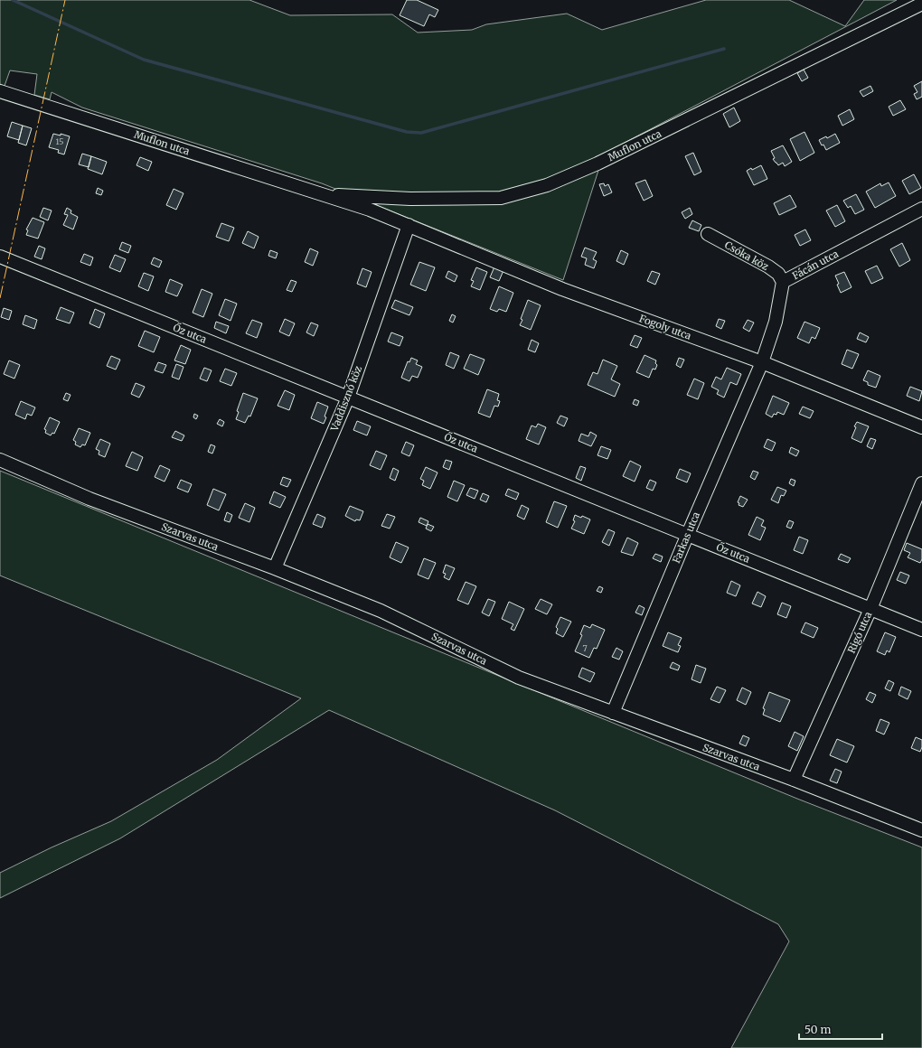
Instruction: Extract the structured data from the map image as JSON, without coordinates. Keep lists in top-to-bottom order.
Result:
{
  "streets": {
    "street": [
      "Muflon utca",
      "Csóka köz",
      "Fácán utca",
      "Fogoly utca",
      "Őz utca",
      "Vaddisznó köz",
      "Szarvas utca",
      "Farkas utca",
      "Rigó utca"
    ]
  },
  "crossings": [
    ["Muflon utca", "Fogoly utca"],
    ["Muflon utca", "Vaddisznó köz"],
    ["Csóka köz", "Fácán utca"],
    ["Fácán utca", "Fogoly utca"],
    ["Fácán utca", "Farkas utca"],
    ["Fogoly utca", "Vaddisznó köz"],
    ["Fogoly utca", "Farkas utca"],
    ["Őz utca", "Vaddisznó köz"],
    ["Őz utca", "Farkas utca"],
    ["Őz utca", "Rigó utca"],
    ["Vaddisznó köz", "Szarvas utca"],
    ["Szarvas utca", "Farkas utca"],
    ["Szarvas utca", "Rigó utca"]
  ],
  "house_numbers": ["15", "7"],
  "scale_bar": "50 m"
}
